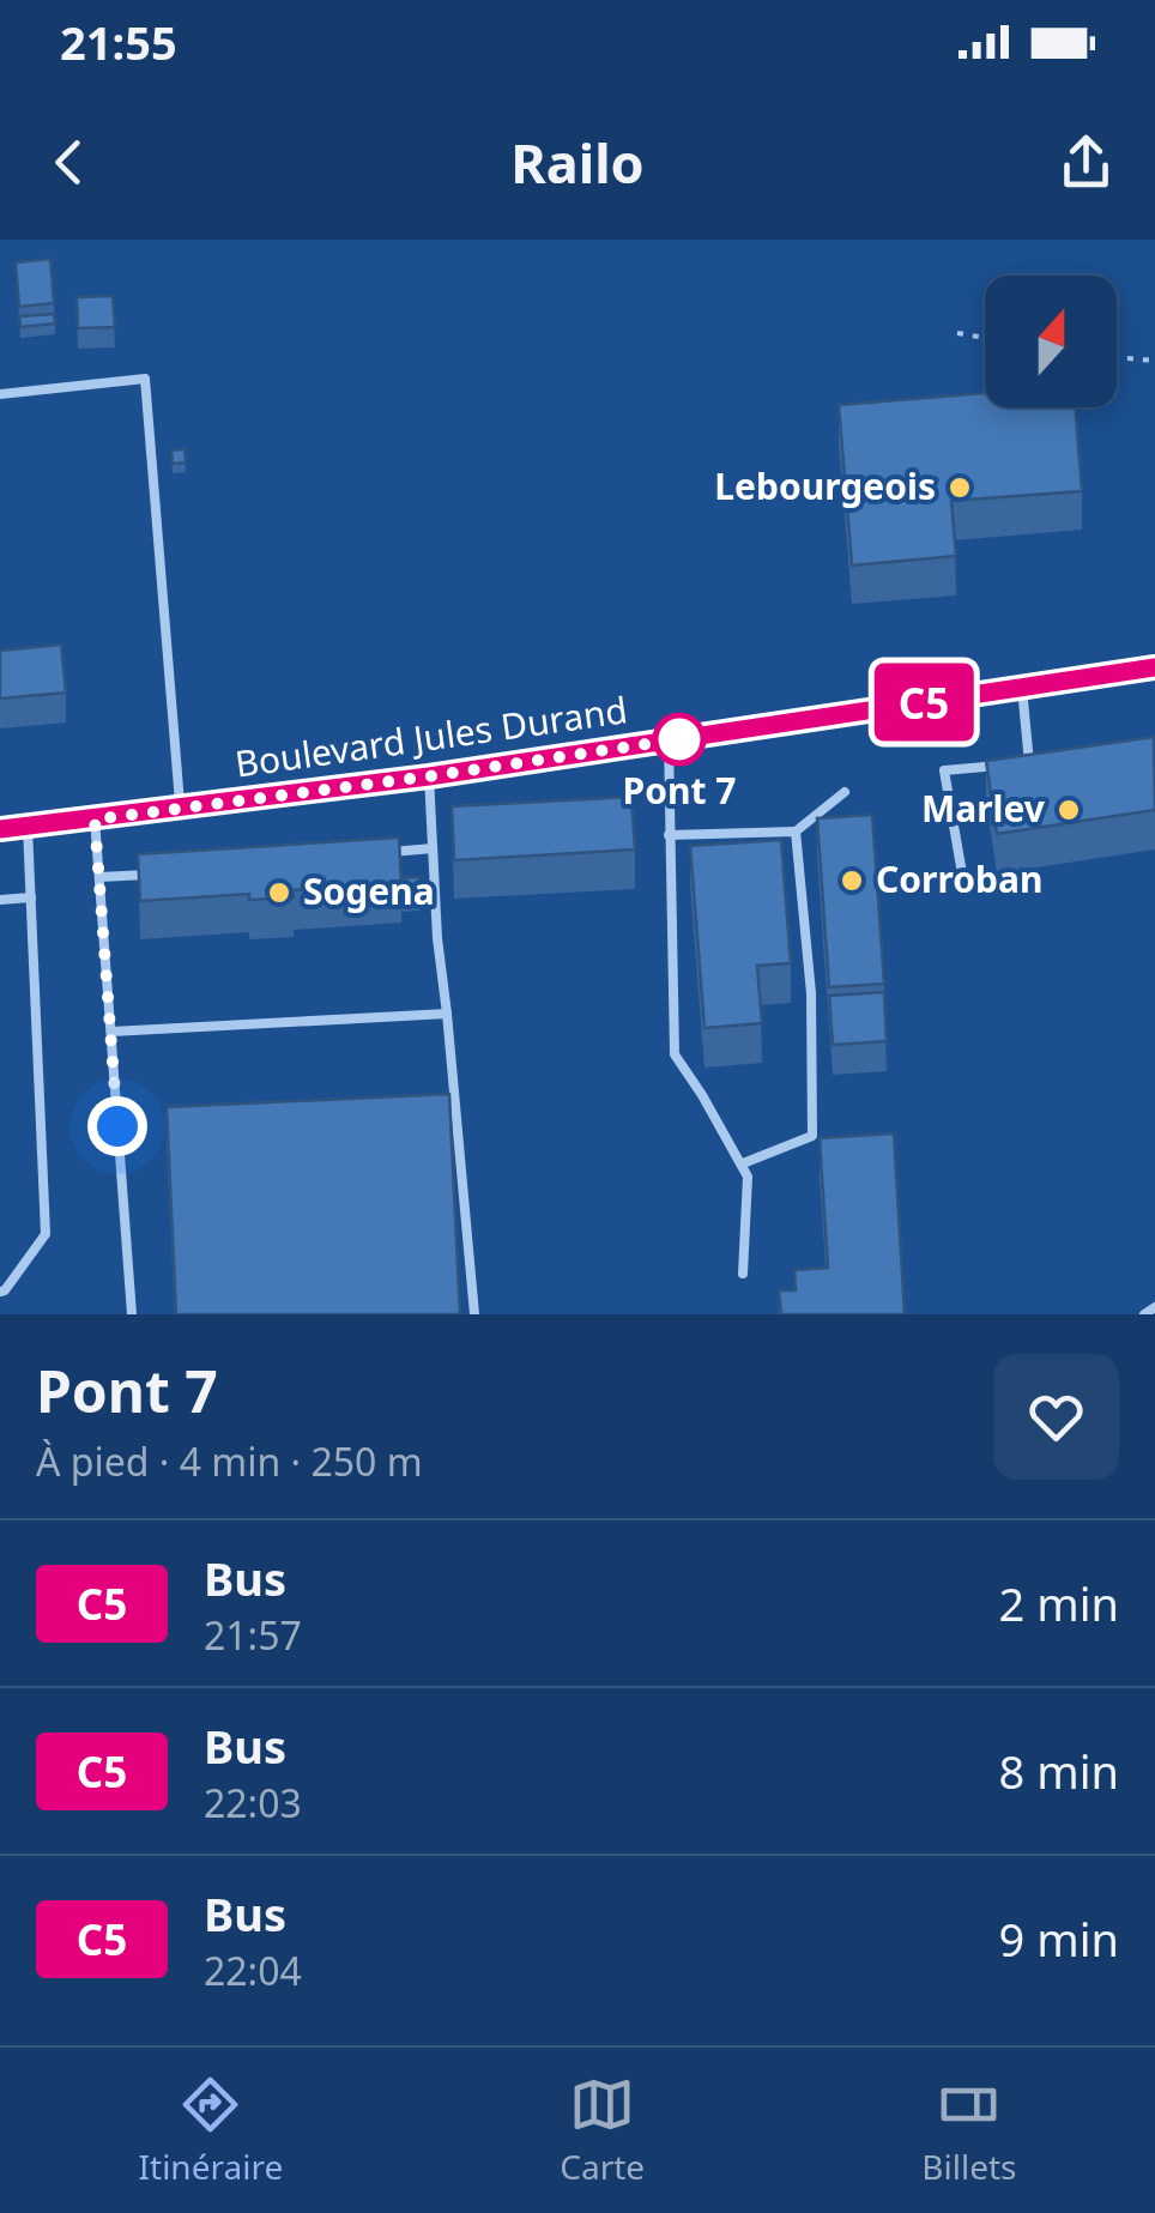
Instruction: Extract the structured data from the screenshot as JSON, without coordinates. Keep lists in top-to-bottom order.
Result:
{
  "streets": {
    "main road": ["Boulevard Jules Durand"]
  },
  "places": [
    "Lebourgeois",
    "Pont 7",
    "Marlev",
    "Corroban",
    "Sogena"
  ],
  "lines": ["bus line C5"],
  "north": "top",
  "page": {
    "status": "21:55",
    "header": "Railo",
    "on_map": "C5",
    "heading": ["Pont 7", "À pied · 4 min · 250 m"],
    "list": [
      {
        "mark": "C5",
        "name": "Bus",
        "note": "21:57",
        "value": "2 min"
      },
      {
        "mark": "C5",
        "name": "Bus",
        "note": "22:03",
        "value": "8 min"
      },
      {
        "mark": "C5",
        "name": "Bus",
        "note": "22:04",
        "value": "9 min"
      }
    ],
    "tabs": ["Itinéraire", "Carte", "Billets"]
  }
}
